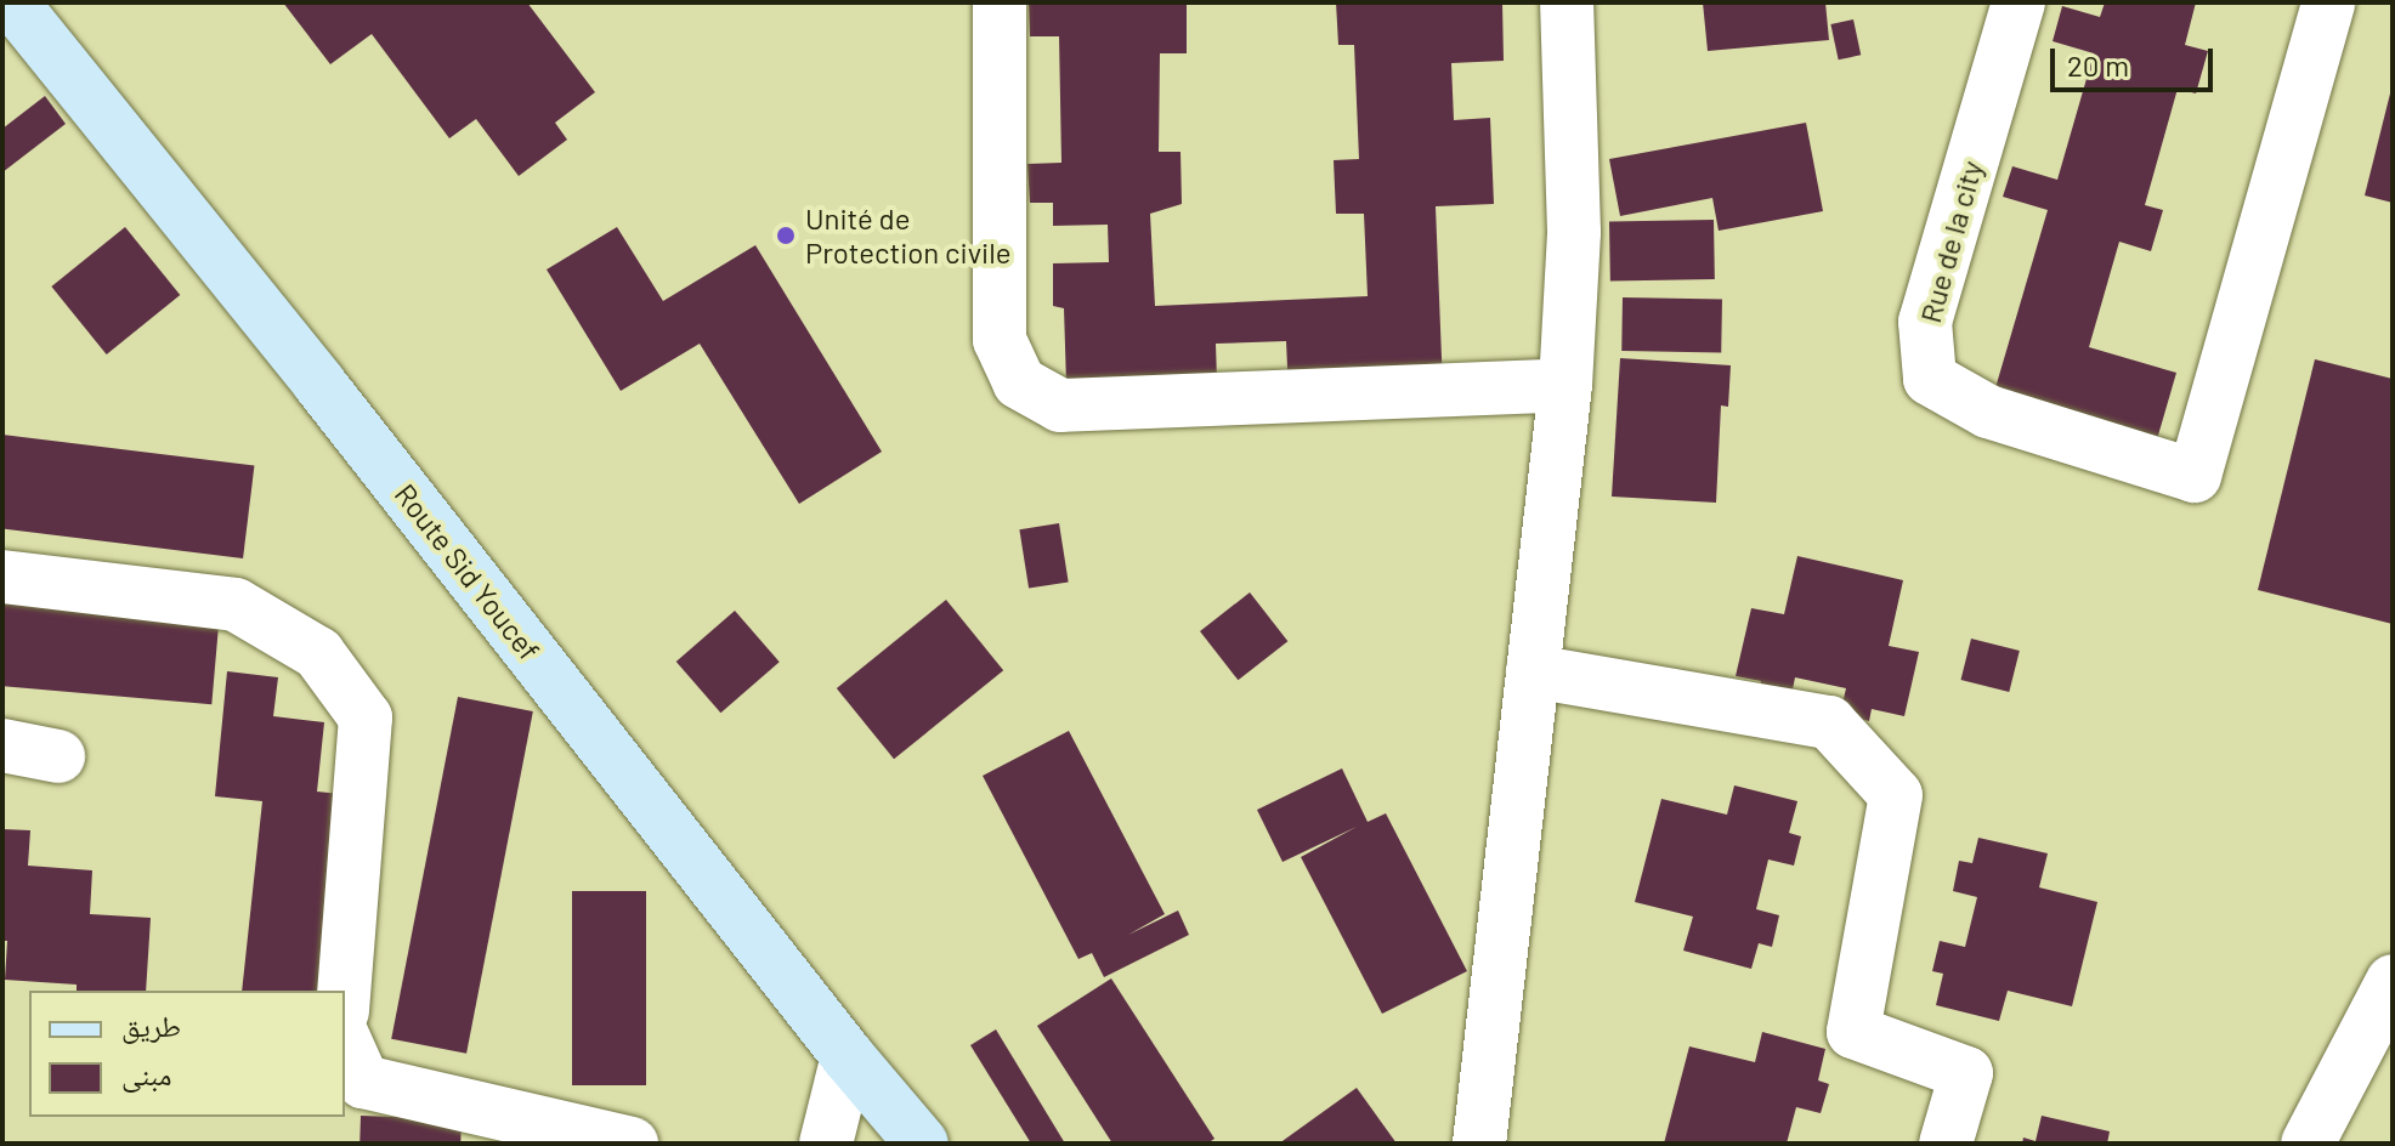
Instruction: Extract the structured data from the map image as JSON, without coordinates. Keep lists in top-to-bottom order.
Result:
{
  "streets": {
    "main road": ["Route Sid Youcef"],
    "street": ["Rue de la city"]
  },
  "places": ["Unité de Protection civile"],
  "legend": ["طريق", "مبنى"],
  "scale_bar": "20 m"
}
